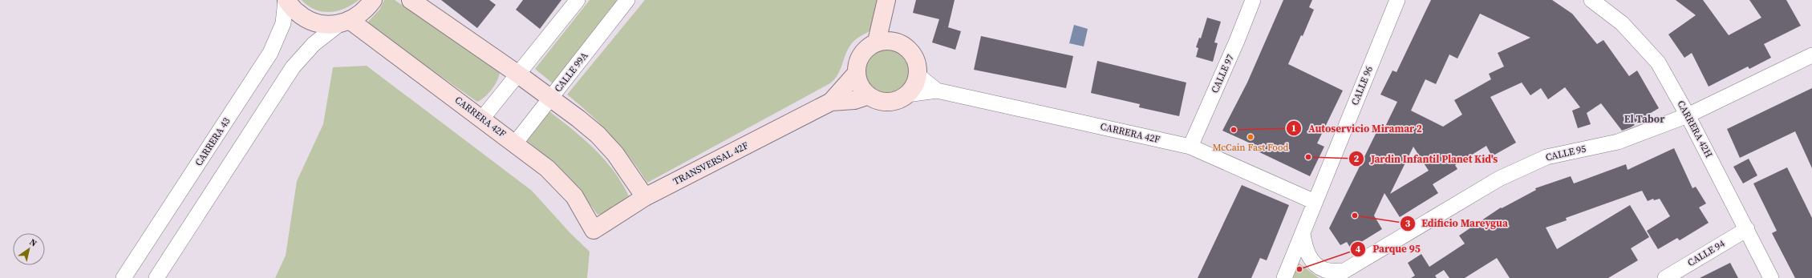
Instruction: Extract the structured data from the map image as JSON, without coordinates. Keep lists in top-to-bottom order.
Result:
{
  "streets": {
    "street": [
      "CALLE 99A",
      "CALLE 97",
      "CALLE 96",
      "CARRERA 42F",
      "CARRERA 42H",
      "CARRERA 43",
      "CALLE 95",
      "TRANSVERSAL 42F",
      "CALLE 94"
    ]
  },
  "crossings": [
    ["CALLE 99A", "CARRERA 42F"],
    ["CALLE 97", "CARRERA 42F"],
    ["CALLE 96", "CARRERA 42F"],
    ["CARRERA 42F", "TRANSVERSAL 42F"],
    ["CARRERA 42H", "CALLE 95"],
    ["CARRERA 42H", "CALLE 94"]
  ],
  "districts": ["El Tabor"],
  "places": [
    "Autoservicio Miramar 2",
    "McCain Fast Food",
    "Jardin Infantil Planet Kid's",
    "Edificio Mareygua",
    "Parque 95"
  ],
  "north": "top right"
}
